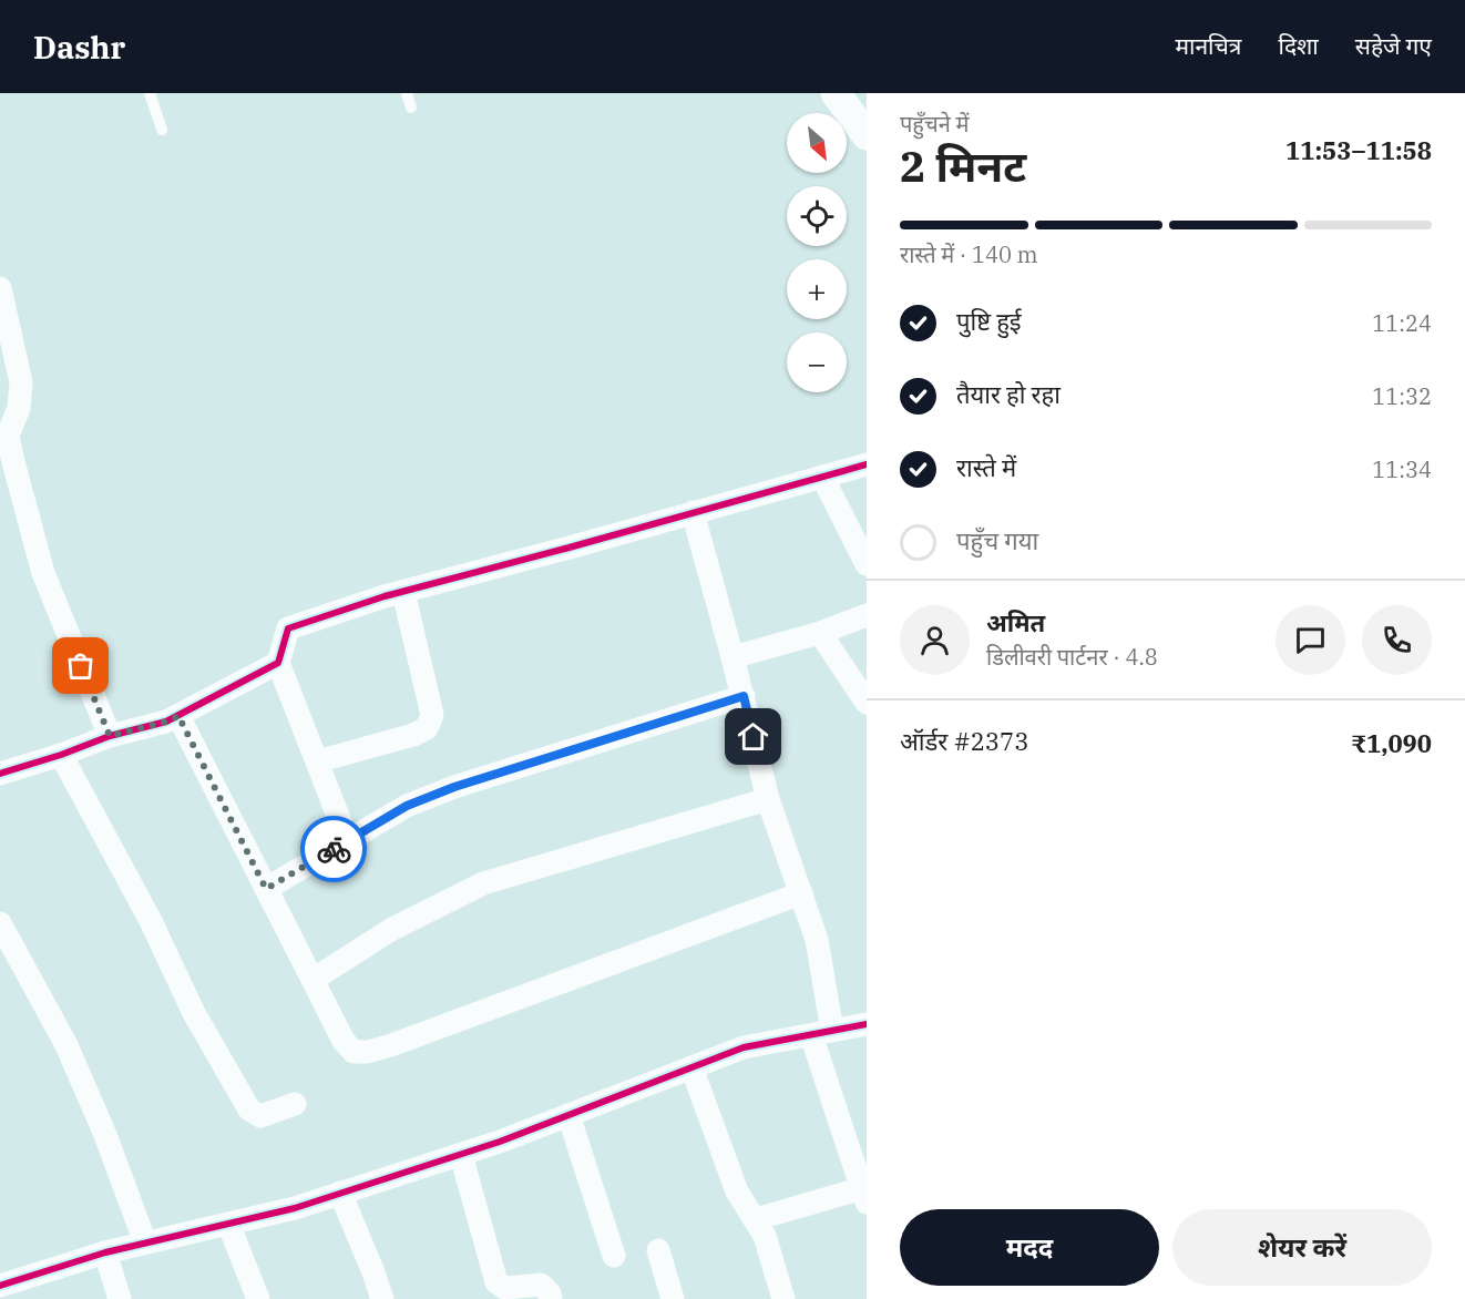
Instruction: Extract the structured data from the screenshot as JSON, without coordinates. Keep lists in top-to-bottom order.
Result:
{
  "north": "bottom right",
  "page": {
    "header": "Dashr",
    "nav": ["मानचित्र", "दिशा", "सहेजे गए"],
    "heading": ["2 मिनट", "पहुँचने में", "11:53–11:58"],
    "panel": [
      "अमित",
      "डिलीवरी पार्टनर · 4.8",
      "ऑर्डर #2373",
      "₹1,090"
    ],
    "map_buttons": ["+", "−"],
    "bar": "रास्ते में · 140 m",
    "list": [
      ["पुष्टि हुई", "11:24"],
      ["तैयार हो रहा", "11:32"],
      ["रास्ते में", "11:34"],
      "पहुँच गया"
    ],
    "buttons": ["मदद", "शेयर करें"]
  }
}
